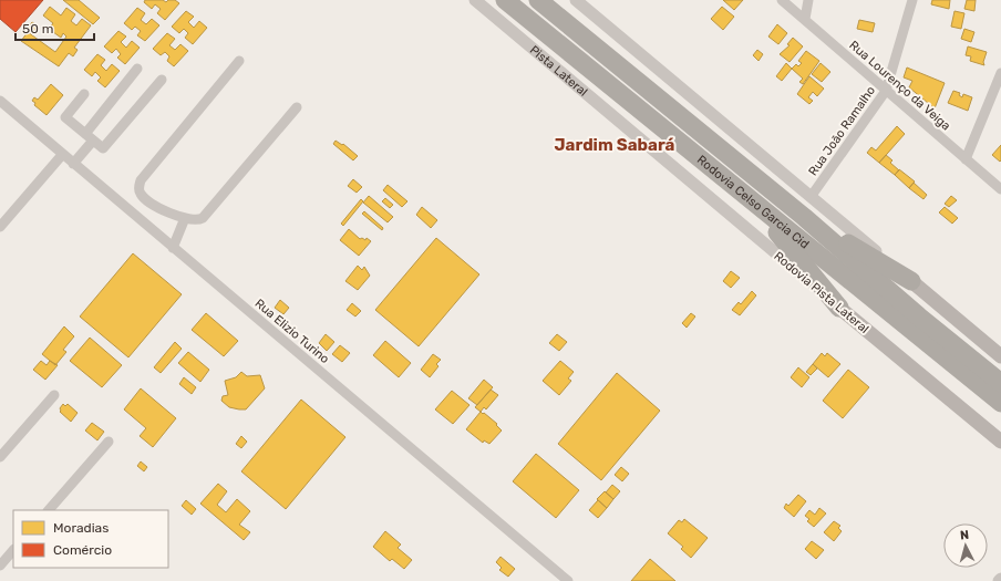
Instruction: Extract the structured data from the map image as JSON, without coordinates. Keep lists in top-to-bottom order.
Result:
{
  "streets": {
    "highway": ["Rodovia Celso Garcia Cid"],
    "main road": ["Rodovia Pista Lateral"],
    "street": [
      "Pista Lateral",
      "Rua Lourenço da Veiga",
      "Rua João Ramalho",
      "Rua Elizio Turino"
    ]
  },
  "crossings": [
    ["Pista Lateral", "Rodovia Pista Lateral"],
    ["Rua Lourenço da Veiga", "Rua João Ramalho"]
  ],
  "districts": ["Jardim Sabará"],
  "legend": ["Moradias", "Comércio"],
  "scale_bar": "50 m",
  "north": "top"
}
